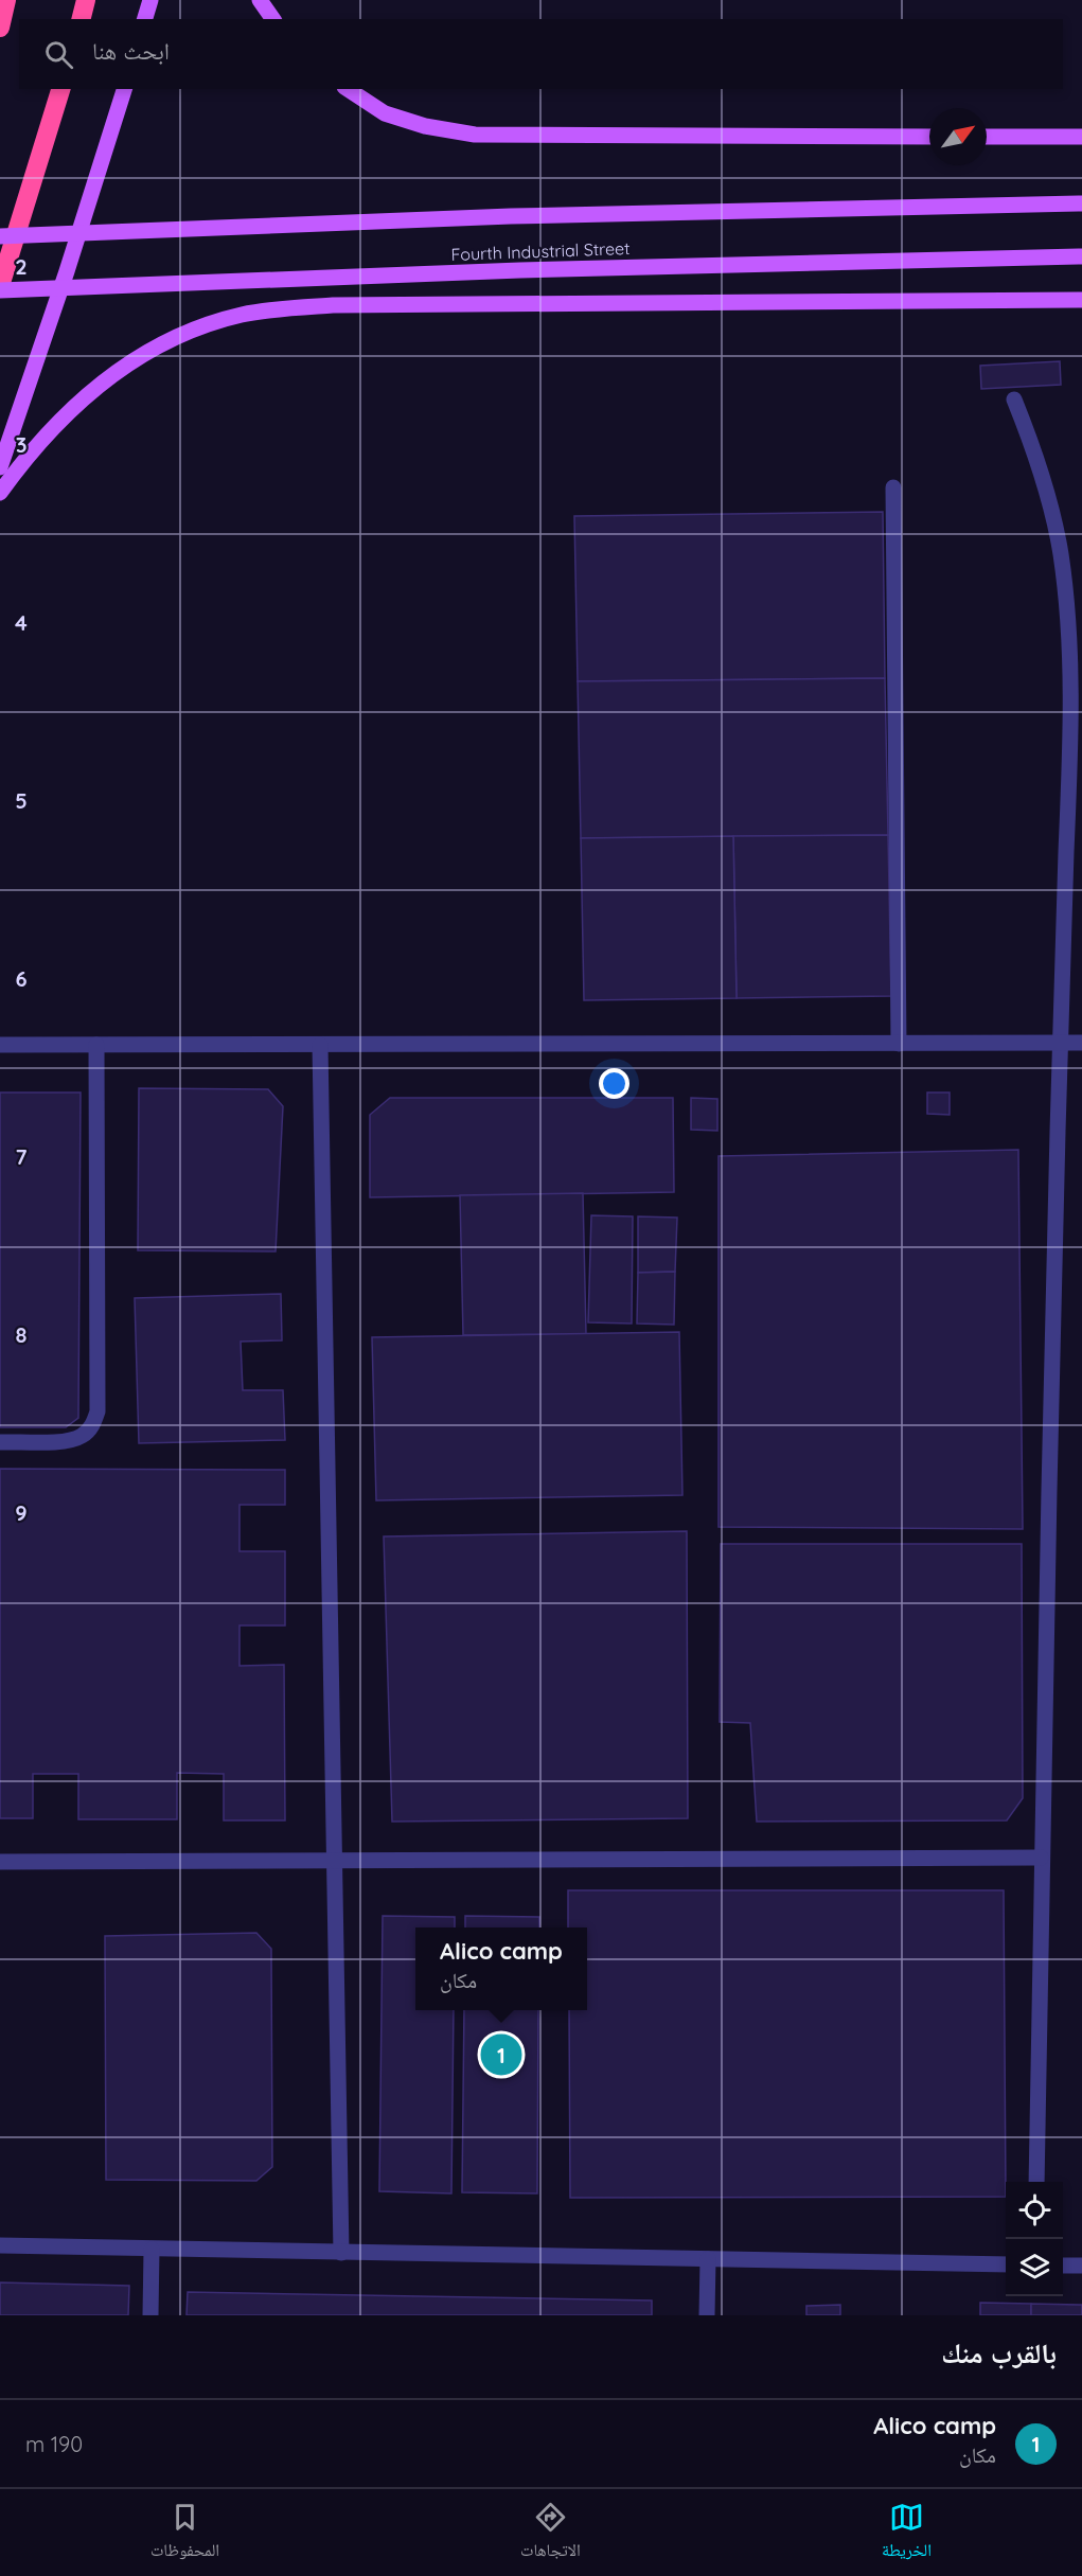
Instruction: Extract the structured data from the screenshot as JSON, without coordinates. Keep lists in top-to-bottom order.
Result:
{
  "streets": {
    "main road": ["Fourth Industrial Street"]
  },
  "north": "top right",
  "page": {
    "search": "ابحث هنا",
    "popup": ["Alico camp", "مكان"],
    "pins": "1",
    "heading": "بالقرب منك",
    "list": [
      {
        "mark": "1",
        "name": "Alico camp",
        "note": "مكان",
        "value": "190 m"
      }
    ],
    "nav": ["الخريطة", "الاتجاهات", "المحفوظات"]
  },
  "grid": {
    "rows": [
      "2",
      "3",
      "4",
      "5",
      "6",
      "7",
      "8",
      "9"
    ]
  }
}
